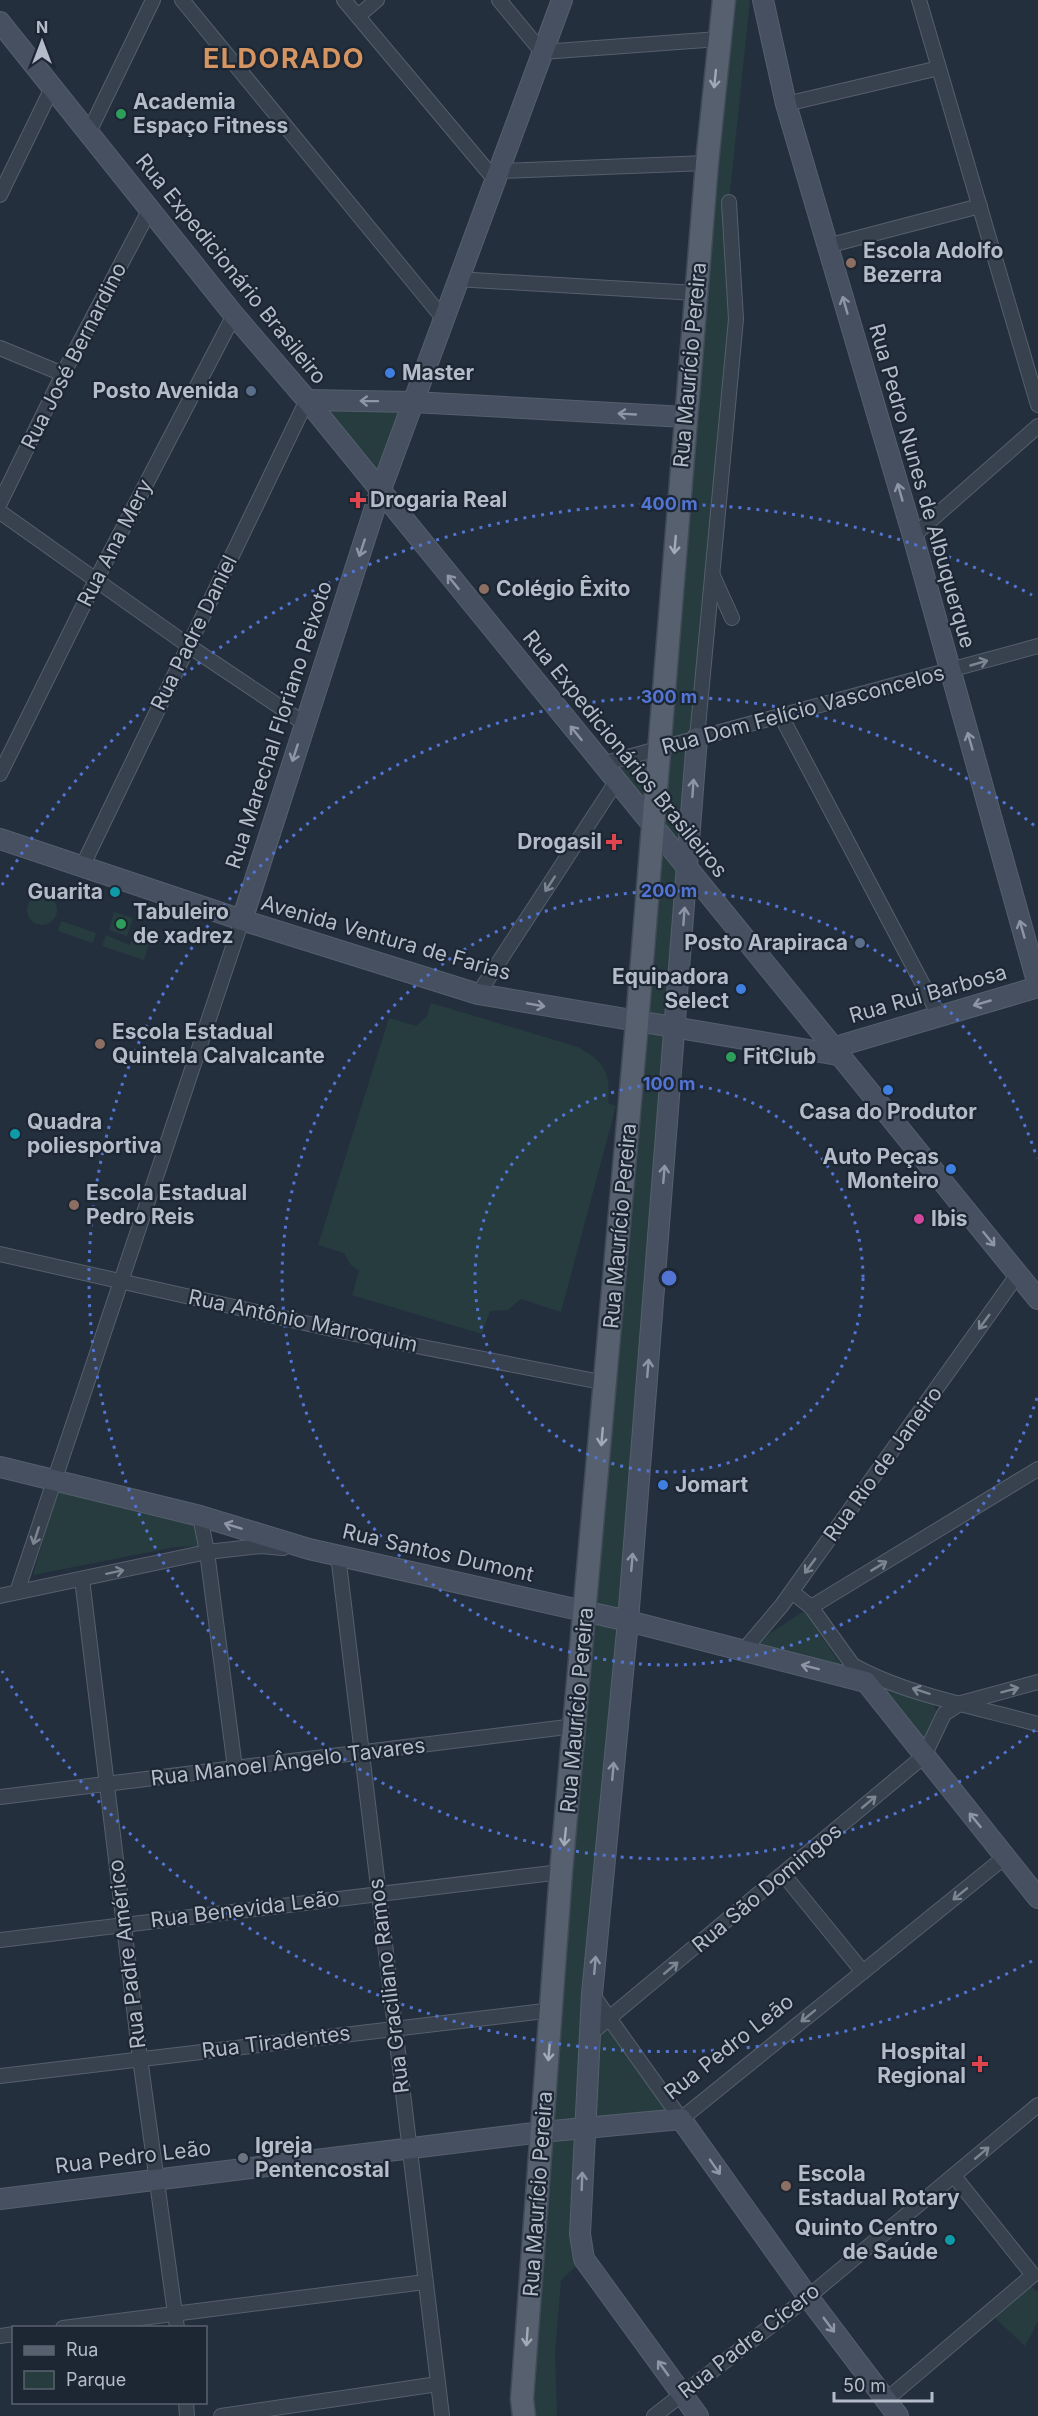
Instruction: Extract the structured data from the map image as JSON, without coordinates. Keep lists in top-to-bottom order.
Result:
{
  "streets": {
    "main road": ["Rua Maurício Pereira"],
    "street": [
      "Rua Expedicionário Brasileiro",
      "Rua José Bernardino",
      "Rua Pedro Nunes de Albuquerque",
      "Rua Ana Mery",
      "Rua Padre Daniel",
      "Rua Dom Felício Vasconcelos",
      "Rua Marechal Floriano Peixoto",
      "Rua Expedicionários Brasileiros",
      "Avenida Ventura de Farias",
      "Rua Rui Barbosa",
      "Rua Antônio Marroquim",
      "Rua Rio de Janeiro",
      "Rua Santos Dumont",
      "Rua Manoel Ângelo Tavares",
      "Rua São Domingos",
      "Rua Benevida Leão",
      "Rua Padre Américo",
      "Rua Graciliano Ramos",
      "Rua Tiradentes",
      "Rua Pedro Leão",
      "Rua Padre Cícero"
    ]
  },
  "crossings": [
    ["Rua Expedicionário Brasileiro", "Rua José Bernardino"],
    ["Rua Expedicionário Brasileiro", "Rua Ana Mery"],
    ["Rua Expedicionário Brasileiro", "Rua Padre Daniel"],
    ["Rua Expedicionário Brasileiro", "Rua Marechal Floriano Peixoto"],
    ["Rua Expedicionário Brasileiro", "Rua Expedicionários Brasileiros"],
    ["Rua Maurício Pereira", "Rua Dom Felício Vasconcelos"],
    ["Rua Maurício Pereira", "Rua Expedicionários Brasileiros"],
    ["Rua Maurício Pereira", "Avenida Ventura de Farias"],
    ["Rua Maurício Pereira", "Rua Antônio Marroquim"],
    ["Rua Maurício Pereira", "Rua Santos Dumont"],
    ["Rua Maurício Pereira", "Rua Manoel Ângelo Tavares"],
    ["Rua Maurício Pereira", "Rua São Domingos"],
    ["Rua Maurício Pereira", "Rua Benevida Leão"],
    ["Rua Maurício Pereira", "Rua Tiradentes"],
    ["Rua Maurício Pereira", "Rua Pedro Leão"],
    ["Rua Maurício Pereira", "Rua Padre Cícero"],
    ["Rua Pedro Nunes de Albuquerque", "Rua Dom Felício Vasconcelos"],
    ["Rua Pedro Nunes de Albuquerque", "Rua Rui Barbosa"],
    ["Rua Padre Daniel", "Avenida Ventura de Farias"],
    ["Rua Dom Felício Vasconcelos", "Rua Expedicionários Brasileiros"],
    ["Rua Marechal Floriano Peixoto", "Rua Expedicionários Brasileiros"],
    ["Rua Marechal Floriano Peixoto", "Avenida Ventura de Farias"],
    ["Rua Marechal Floriano Peixoto", "Rua Antônio Marroquim"],
    ["Rua Marechal Floriano Peixoto", "Rua Santos Dumont"],
    ["Rua Expedicionários Brasileiros", "Avenida Ventura de Farias"],
    ["Rua Expedicionários Brasileiros", "Rua Rui Barbosa"],
    ["Rua Expedicionários Brasileiros", "Rua Rio de Janeiro"],
    ["Avenida Ventura de Farias", "Rua Rui Barbosa"],
    ["Rua Rio de Janeiro", "Rua Santos Dumont"],
    ["Rua Santos Dumont", "Rua Graciliano Ramos"],
    ["Rua Manoel Ângelo Tavares", "Rua Padre Américo"],
    ["Rua Manoel Ângelo Tavares", "Rua Graciliano Ramos"],
    ["Rua Benevida Leão", "Rua Padre Américo"],
    ["Rua Benevida Leão", "Rua Graciliano Ramos"],
    ["Rua Padre Américo", "Rua Tiradentes"],
    ["Rua Padre Américo", "Rua Pedro Leão"],
    ["Rua Graciliano Ramos", "Rua Tiradentes"],
    ["Rua Graciliano Ramos", "Rua Pedro Leão"]
  ],
  "one_way": ["Rua Rui Barbosa", "Rua São Domingos", "Rua Pedro Leão"],
  "districts": ["ELDORADO"],
  "places": {
    "other": [
      "Academia Espaço Fitness",
      "Escola Adolfo Bezerra",
      "Master",
      "Posto Avenida",
      "Colégio Êxito",
      "Guarita",
      "Tabuleiro de xadrez",
      "Posto Arapiraca",
      "Equipadora Select",
      "Escola Estadual Quintela Calvalcante",
      "FitClub",
      "Casa do Produtor",
      "Quadra poliesportiva",
      "Auto Peças Monteiro",
      "Escola Estadual Pedro Reis",
      "Ibis",
      "Jomart",
      "Igreja Pentencostal",
      "Escola Estadual Rotary",
      "Quinto Centro de Saúde"
    ],
    "health": ["Drogaria Real", "Drogasil", "Hospital Regional"]
  },
  "legend": ["Rua", "Parque"],
  "scale_bar": "50 m",
  "north": "top",
  "rings": [
    "400 m",
    "300 m",
    "200 m",
    "100 m"
  ]
}
